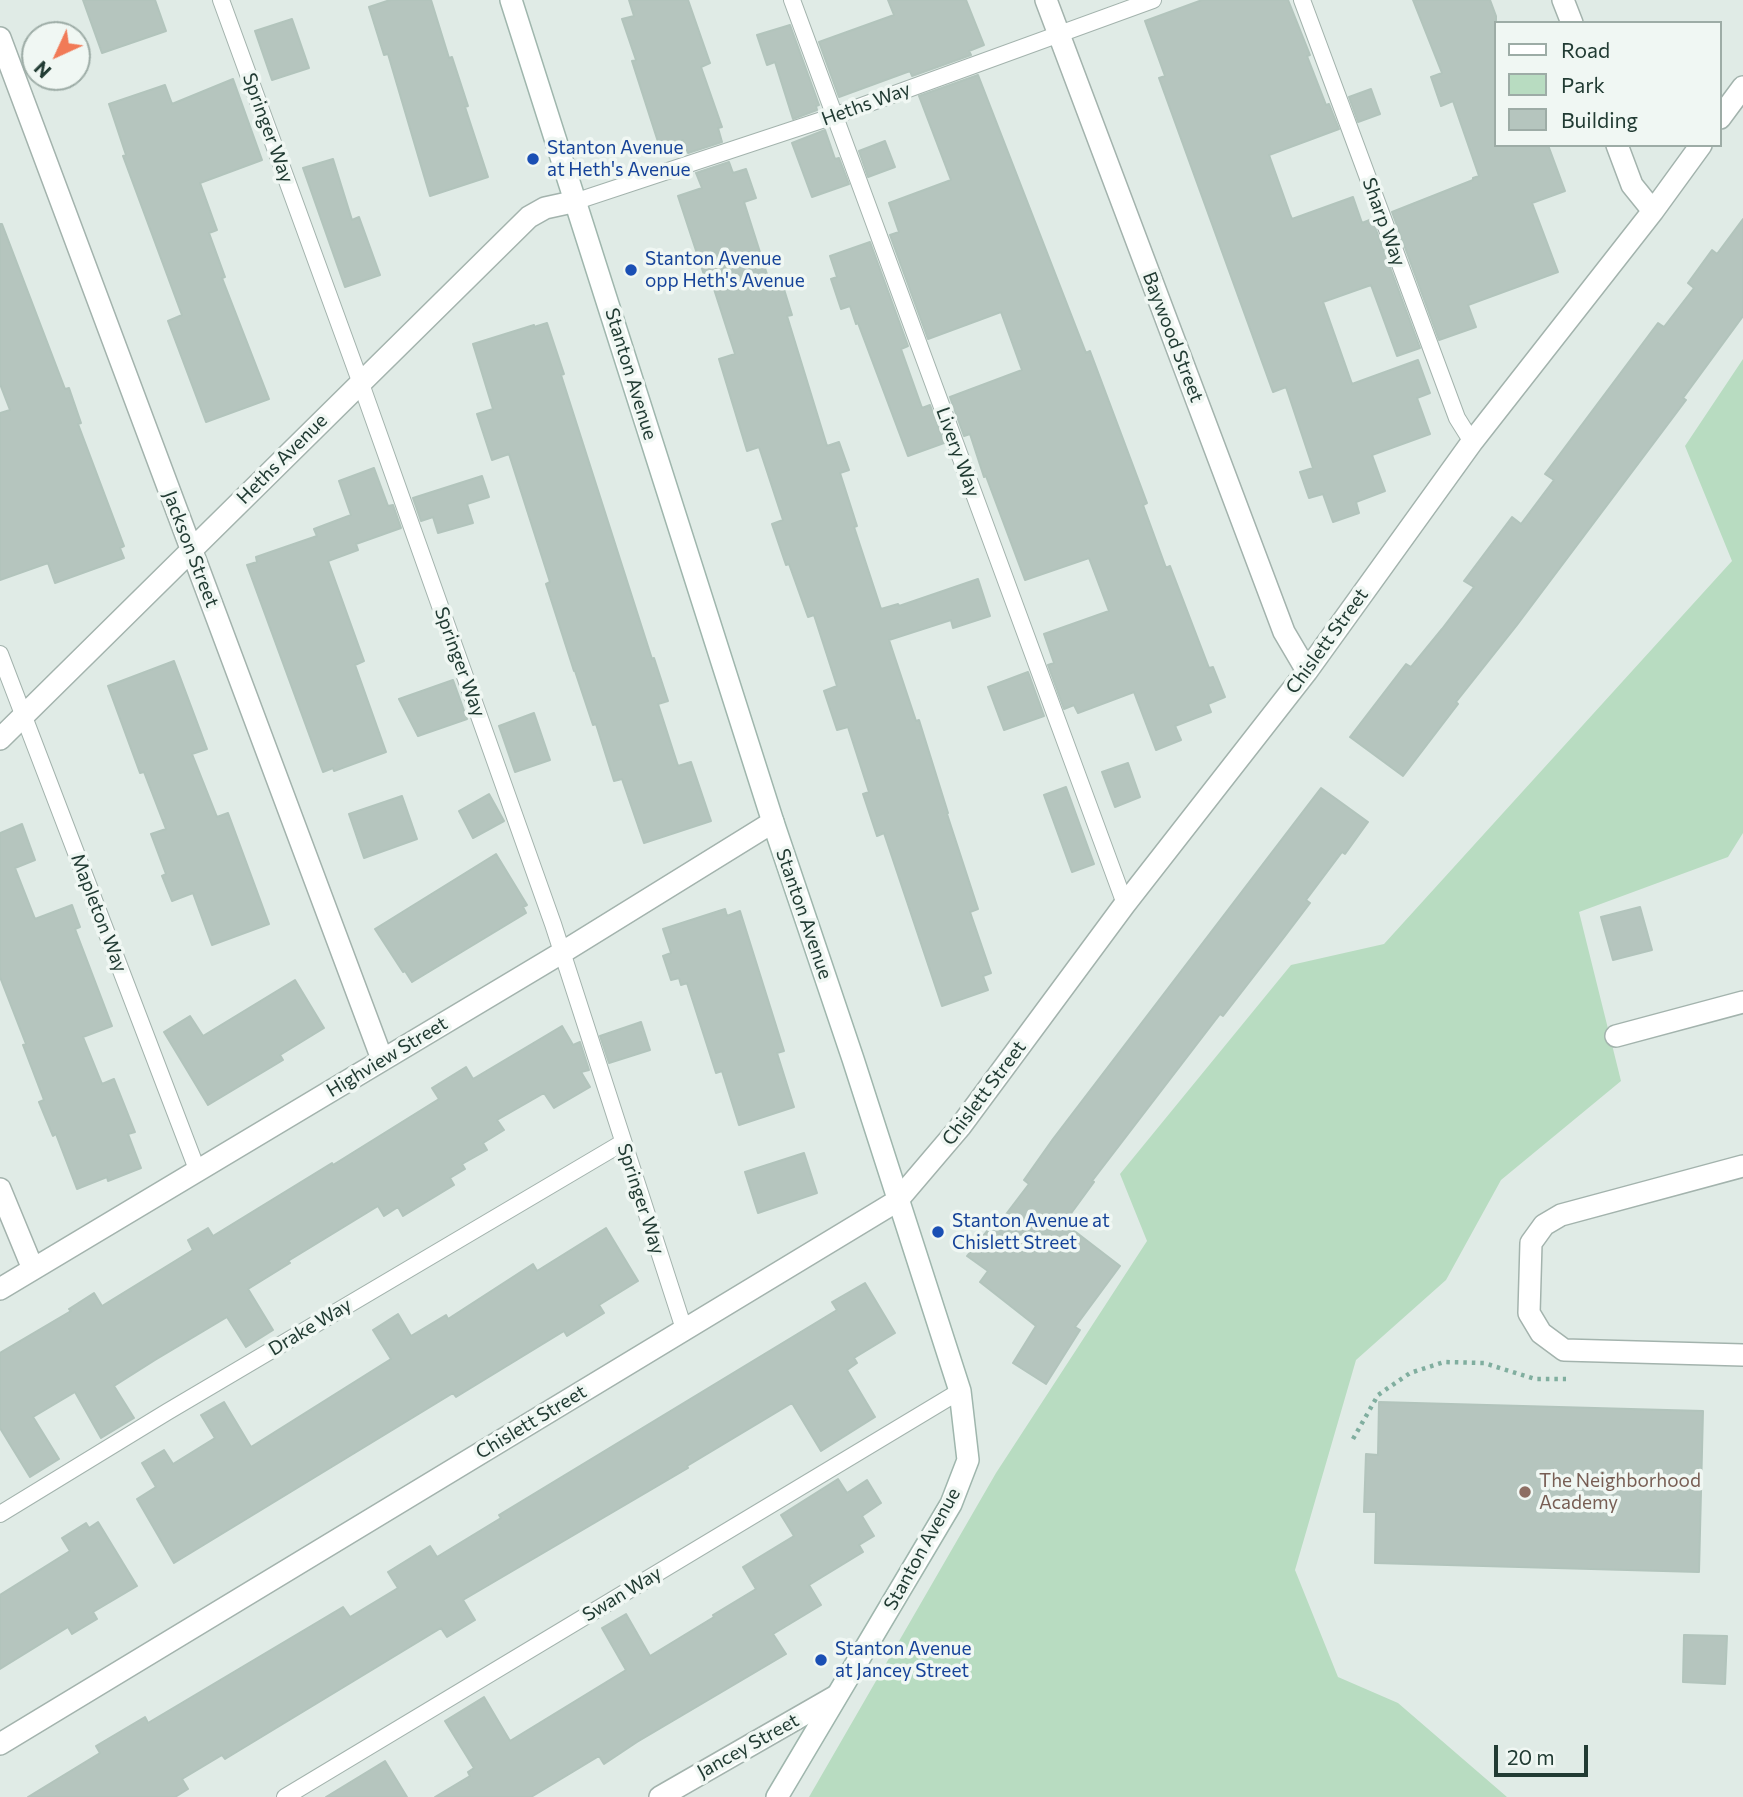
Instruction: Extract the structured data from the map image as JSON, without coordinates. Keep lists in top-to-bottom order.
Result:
{
  "streets": {
    "street": [
      "Baywood Street",
      "Stanton Avenue",
      "Heths Avenue",
      "Jackson Street",
      "Chislett Street",
      "Highview Street",
      "Jancey Street"
    ],
    "lane": [
      "Heths Way",
      "Springer Way",
      "Sharp Way",
      "Livery Way",
      "Mapleton Way",
      "Drake Way",
      "Swan Way"
    ]
  },
  "crossings": [
    ["Heths Way", "Baywood Street"],
    ["Heths Way", "Stanton Avenue"],
    ["Heths Way", "Livery Way"],
    ["Heths Way", "Heths Avenue"],
    ["Springer Way", "Heths Avenue"],
    ["Springer Way", "Chislett Street"],
    ["Springer Way", "Highview Street"],
    ["Springer Way", "Drake Way"],
    ["Sharp Way", "Chislett Street"],
    ["Baywood Street", "Chislett Street"],
    ["Stanton Avenue", "Heths Avenue"],
    ["Stanton Avenue", "Chislett Street"],
    ["Stanton Avenue", "Highview Street"],
    ["Stanton Avenue", "Swan Way"],
    ["Stanton Avenue", "Jancey Street"],
    ["Livery Way", "Chislett Street"],
    ["Heths Avenue", "Jackson Street"],
    ["Heths Avenue", "Mapleton Way"],
    ["Jackson Street", "Highview Street"],
    ["Mapleton Way", "Highview Street"]
  ],
  "places": [
    "Stanton Avenue at Heth's Avenue",
    "Stanton Avenue opp Heth's Avenue",
    "Stanton Avenue at Chislett Street",
    "The Neighborhood Academy",
    "Stanton Avenue at Jancey Street"
  ],
  "legend": ["Road", "Park", "Building"],
  "scale_bar": "20 m",
  "north": "bottom left"
}
